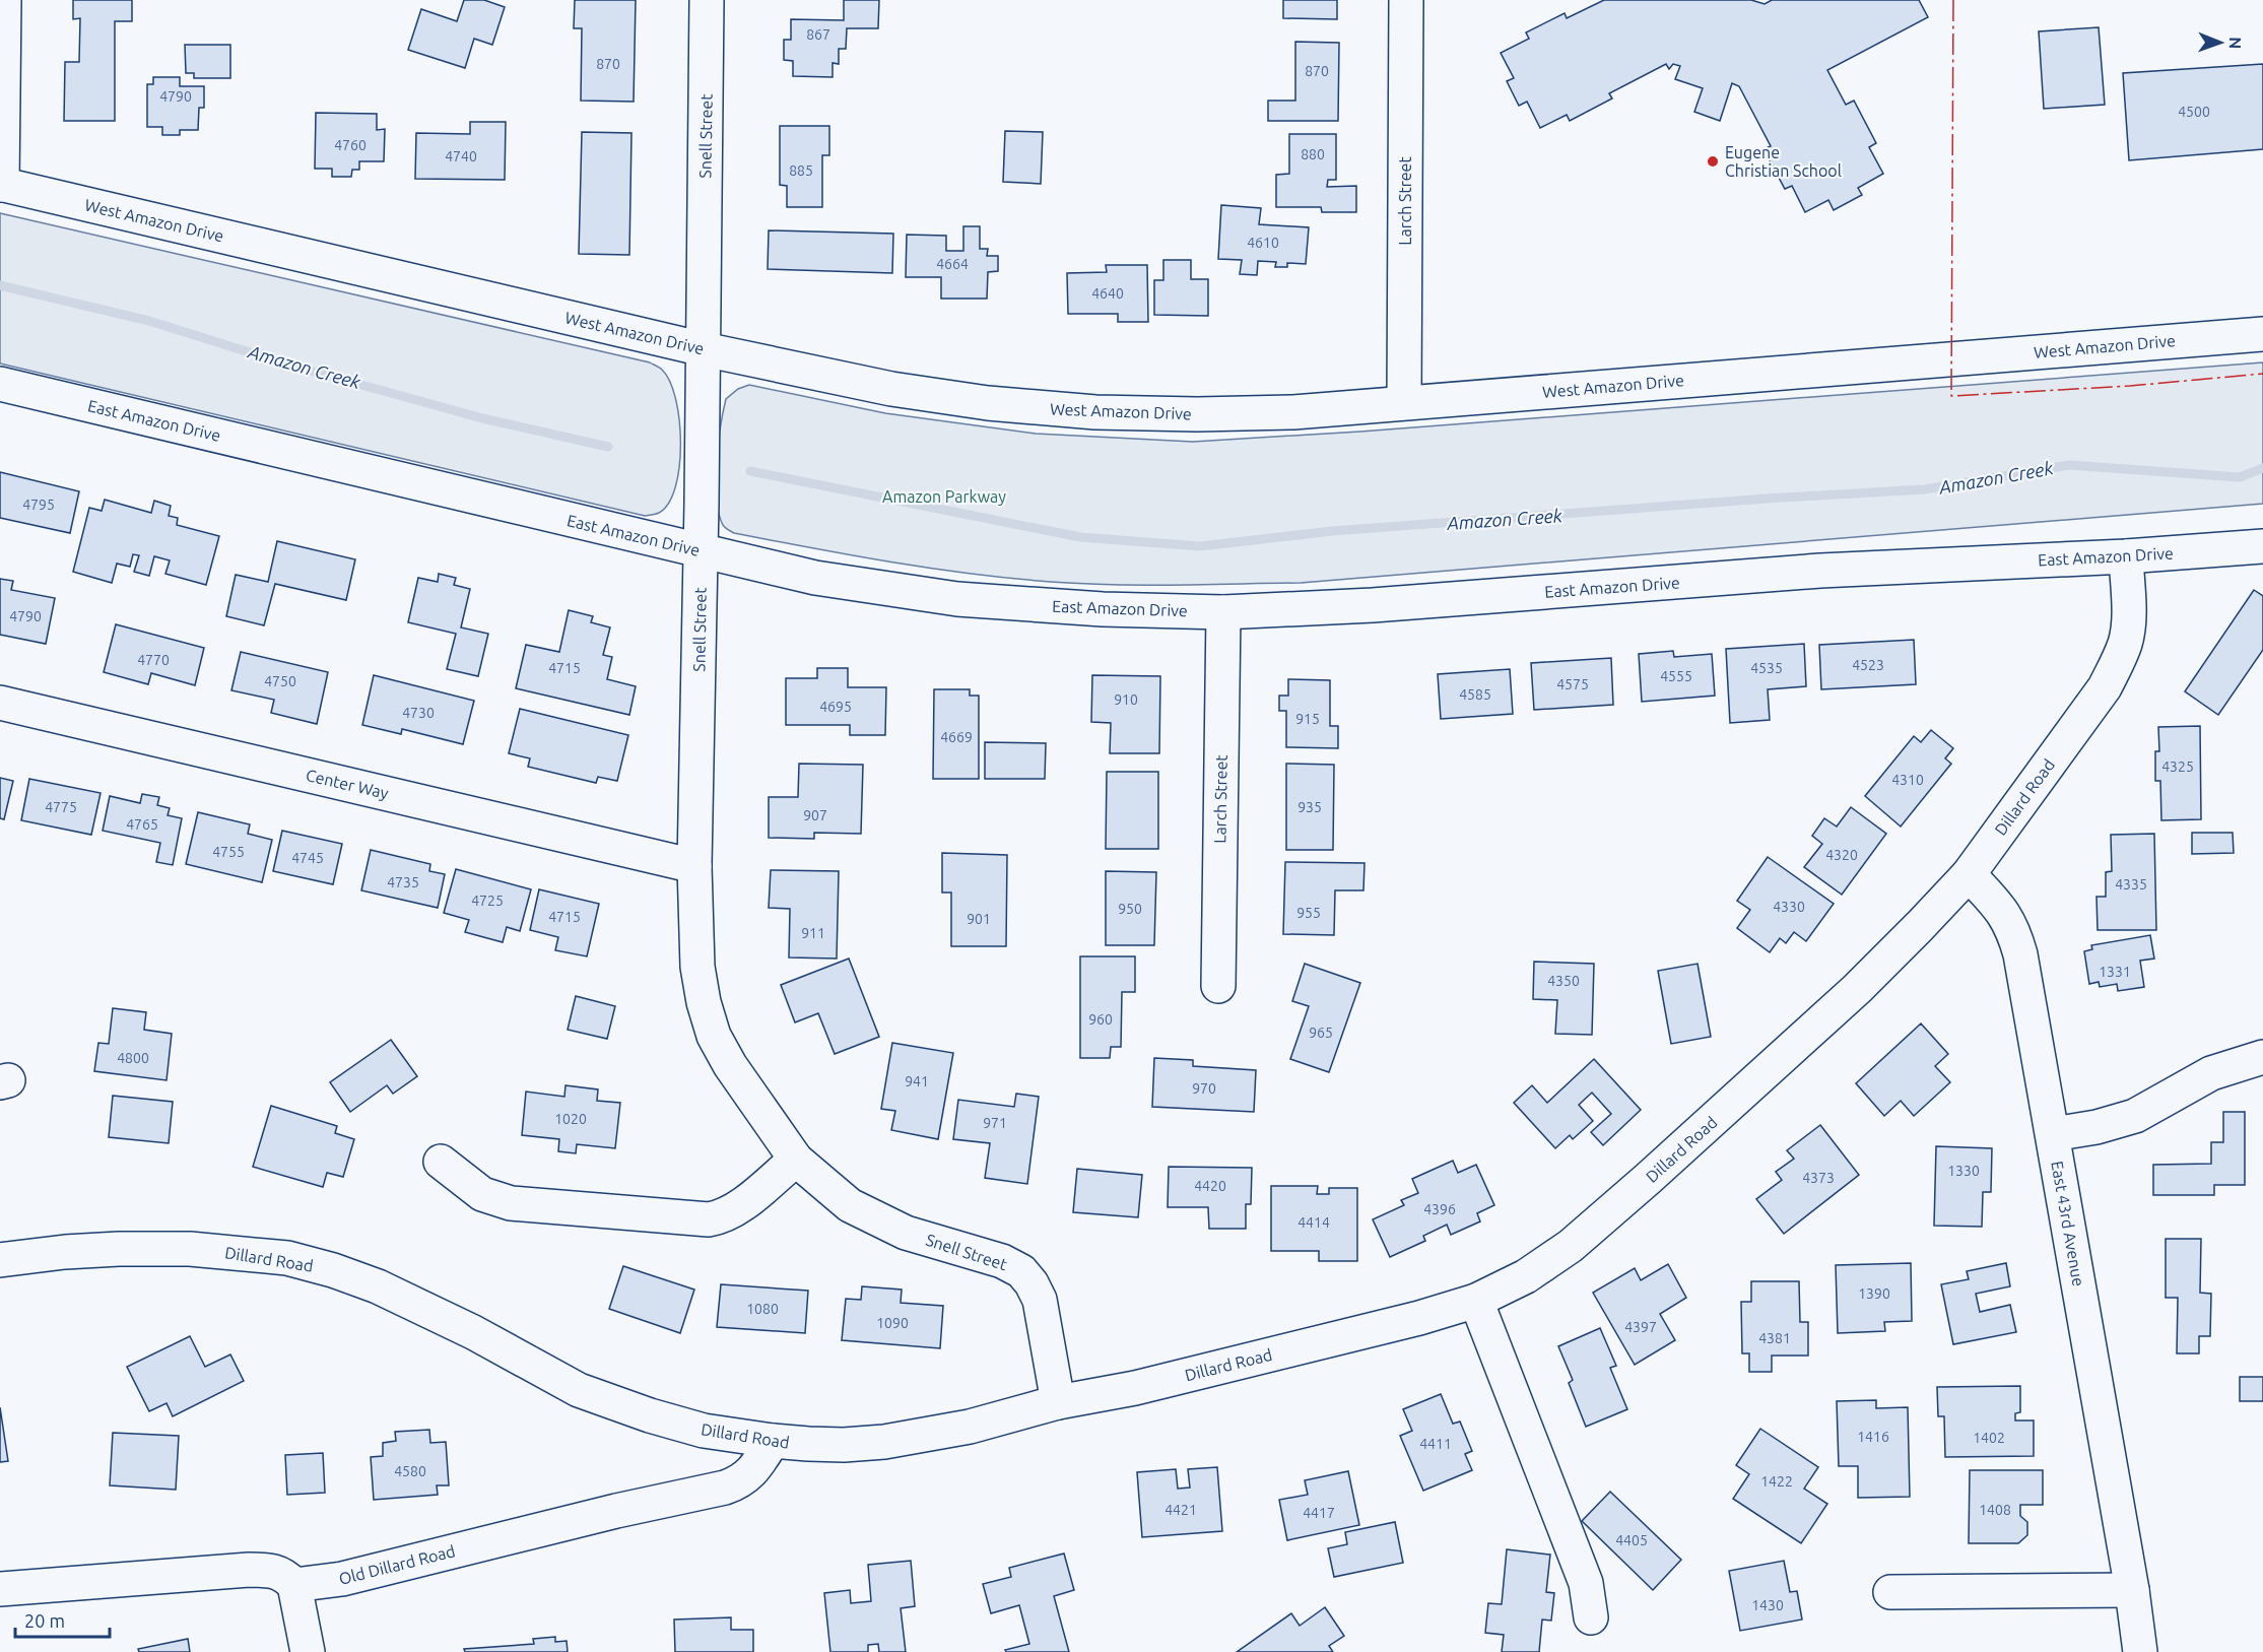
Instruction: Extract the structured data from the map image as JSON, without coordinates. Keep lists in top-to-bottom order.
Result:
{
  "streets": {
    "street": [
      "Snell Street",
      "Larch Street",
      "West Amazon Drive",
      "East Amazon Drive",
      "Center Way",
      "Dillard Road",
      "East 43rd Avenue",
      "Old Dillard Road"
    ]
  },
  "crossings": [
    ["Snell Street", "West Amazon Drive"],
    ["Snell Street", "East Amazon Drive"],
    ["Snell Street", "Center Way"],
    ["Snell Street", "Dillard Road"],
    ["Larch Street", "West Amazon Drive"],
    ["Larch Street", "East Amazon Drive"],
    ["East Amazon Drive", "Dillard Road"],
    ["Dillard Road", "East 43rd Avenue"],
    ["Dillard Road", "Old Dillard Road"]
  ],
  "water": ["Amazon Creek"],
  "parks": ["Amazon Parkway"],
  "places": ["Eugene Christian School"],
  "house_numbers": [
    "867",
    "870",
    "870",
    "4790",
    "4500",
    "4760",
    "880",
    "4740",
    "885",
    "4610",
    "4664",
    "4640",
    "4795",
    "4790",
    "4770",
    "4523",
    "4715",
    "4535",
    "4555",
    "4750",
    "4575",
    "4585",
    "910",
    "4695",
    "4730",
    "915",
    "4669",
    "4325",
    "4310",
    "4775",
    "935",
    "907",
    "4765",
    "4755",
    "4320",
    "4745",
    "4735",
    "4335",
    "4725",
    "4330",
    "950",
    "955",
    "4715",
    "901",
    "911",
    "1331",
    "4350",
    "960",
    "965",
    "4800",
    "941",
    "970",
    "1020",
    "971",
    "1330",
    "4373",
    "4420",
    "4396",
    "4414",
    "1390",
    "1080",
    "1090",
    "4397",
    "4381",
    "1416",
    "1402",
    "4411",
    "4580",
    "1422",
    "4421",
    "1408",
    "4417",
    "4405",
    "1430"
  ],
  "scale_bar": "20 m",
  "north": "right"
}
